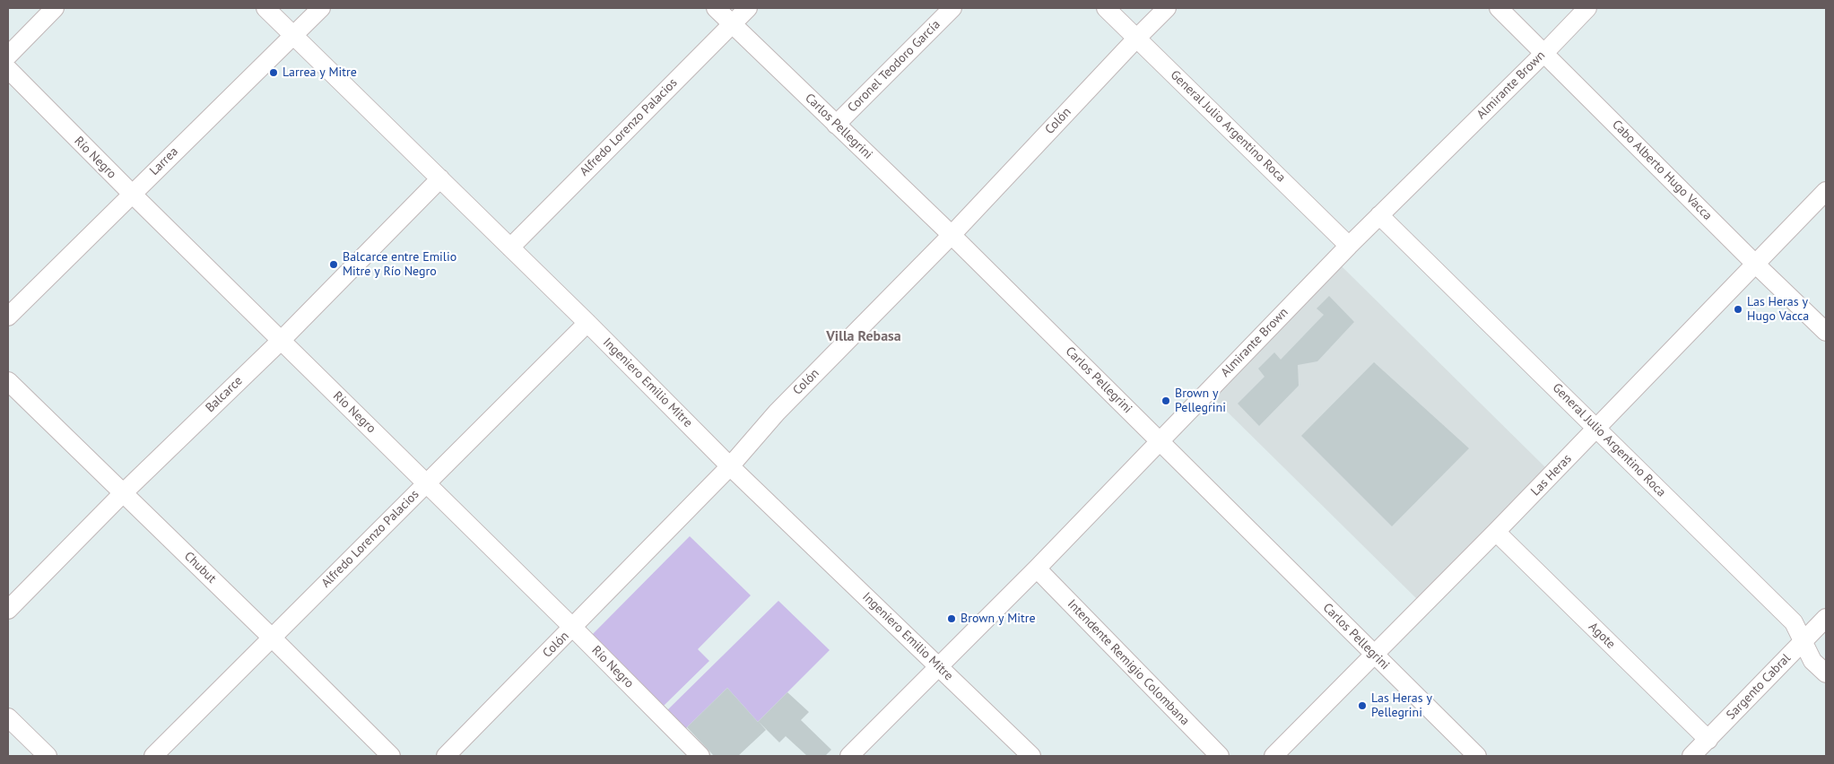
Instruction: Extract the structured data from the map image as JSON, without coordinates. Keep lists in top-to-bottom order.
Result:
{
  "streets": {
    "street": [
      "Coronel Teodoro García",
      "Almirante Brown",
      "Colón",
      "Carlos Pellegrini",
      "General Julio Argentino Roca",
      "Alfredo Lorenzo Palacios",
      "Río Negro",
      "Larrea",
      "Cabo Alberto Hugo Vacca",
      "Ingeniero Emilio Mitre",
      "Balcarce",
      "Las Heras",
      "Chubut",
      "Agote",
      "Intendente Remigio Colombana",
      "Sargento Cabral"
    ]
  },
  "crossings": [
    ["Coronel Teodoro García", "Carlos Pellegrini"],
    ["Almirante Brown", "Carlos Pellegrini"],
    ["Almirante Brown", "General Julio Argentino Roca"],
    ["Almirante Brown", "Cabo Alberto Hugo Vacca"],
    ["Almirante Brown", "Ingeniero Emilio Mitre"],
    ["Almirante Brown", "Intendente Remigio Colombana"],
    ["Colón", "Carlos Pellegrini"],
    ["Colón", "General Julio Argentino Roca"],
    ["Colón", "Río Negro"],
    ["Colón", "Ingeniero Emilio Mitre"],
    ["Carlos Pellegrini", "Alfredo Lorenzo Palacios"],
    ["Carlos Pellegrini", "Las Heras"],
    ["General Julio Argentino Roca", "Las Heras"],
    ["General Julio Argentino Roca", "Sargento Cabral"],
    ["Alfredo Lorenzo Palacios", "Río Negro"],
    ["Alfredo Lorenzo Palacios", "Ingeniero Emilio Mitre"],
    ["Alfredo Lorenzo Palacios", "Chubut"],
    ["Río Negro", "Larrea"],
    ["Río Negro", "Balcarce"],
    ["Larrea", "Ingeniero Emilio Mitre"],
    ["Cabo Alberto Hugo Vacca", "Las Heras"],
    ["Ingeniero Emilio Mitre", "Balcarce"],
    ["Balcarce", "Chubut"],
    ["Las Heras", "Agote"],
    ["Agote", "Sargento Cabral"]
  ],
  "districts": ["Villa Rebasa"],
  "places": [
    "Larrea y Mitre",
    "Balcarce entre Emilio Mitre y Río Negro",
    "Las Heras y Hugo Vacca",
    "Brown y Pellegrini",
    "Brown y Mitre",
    "Las Heras y Pellegrini"
  ]
}
